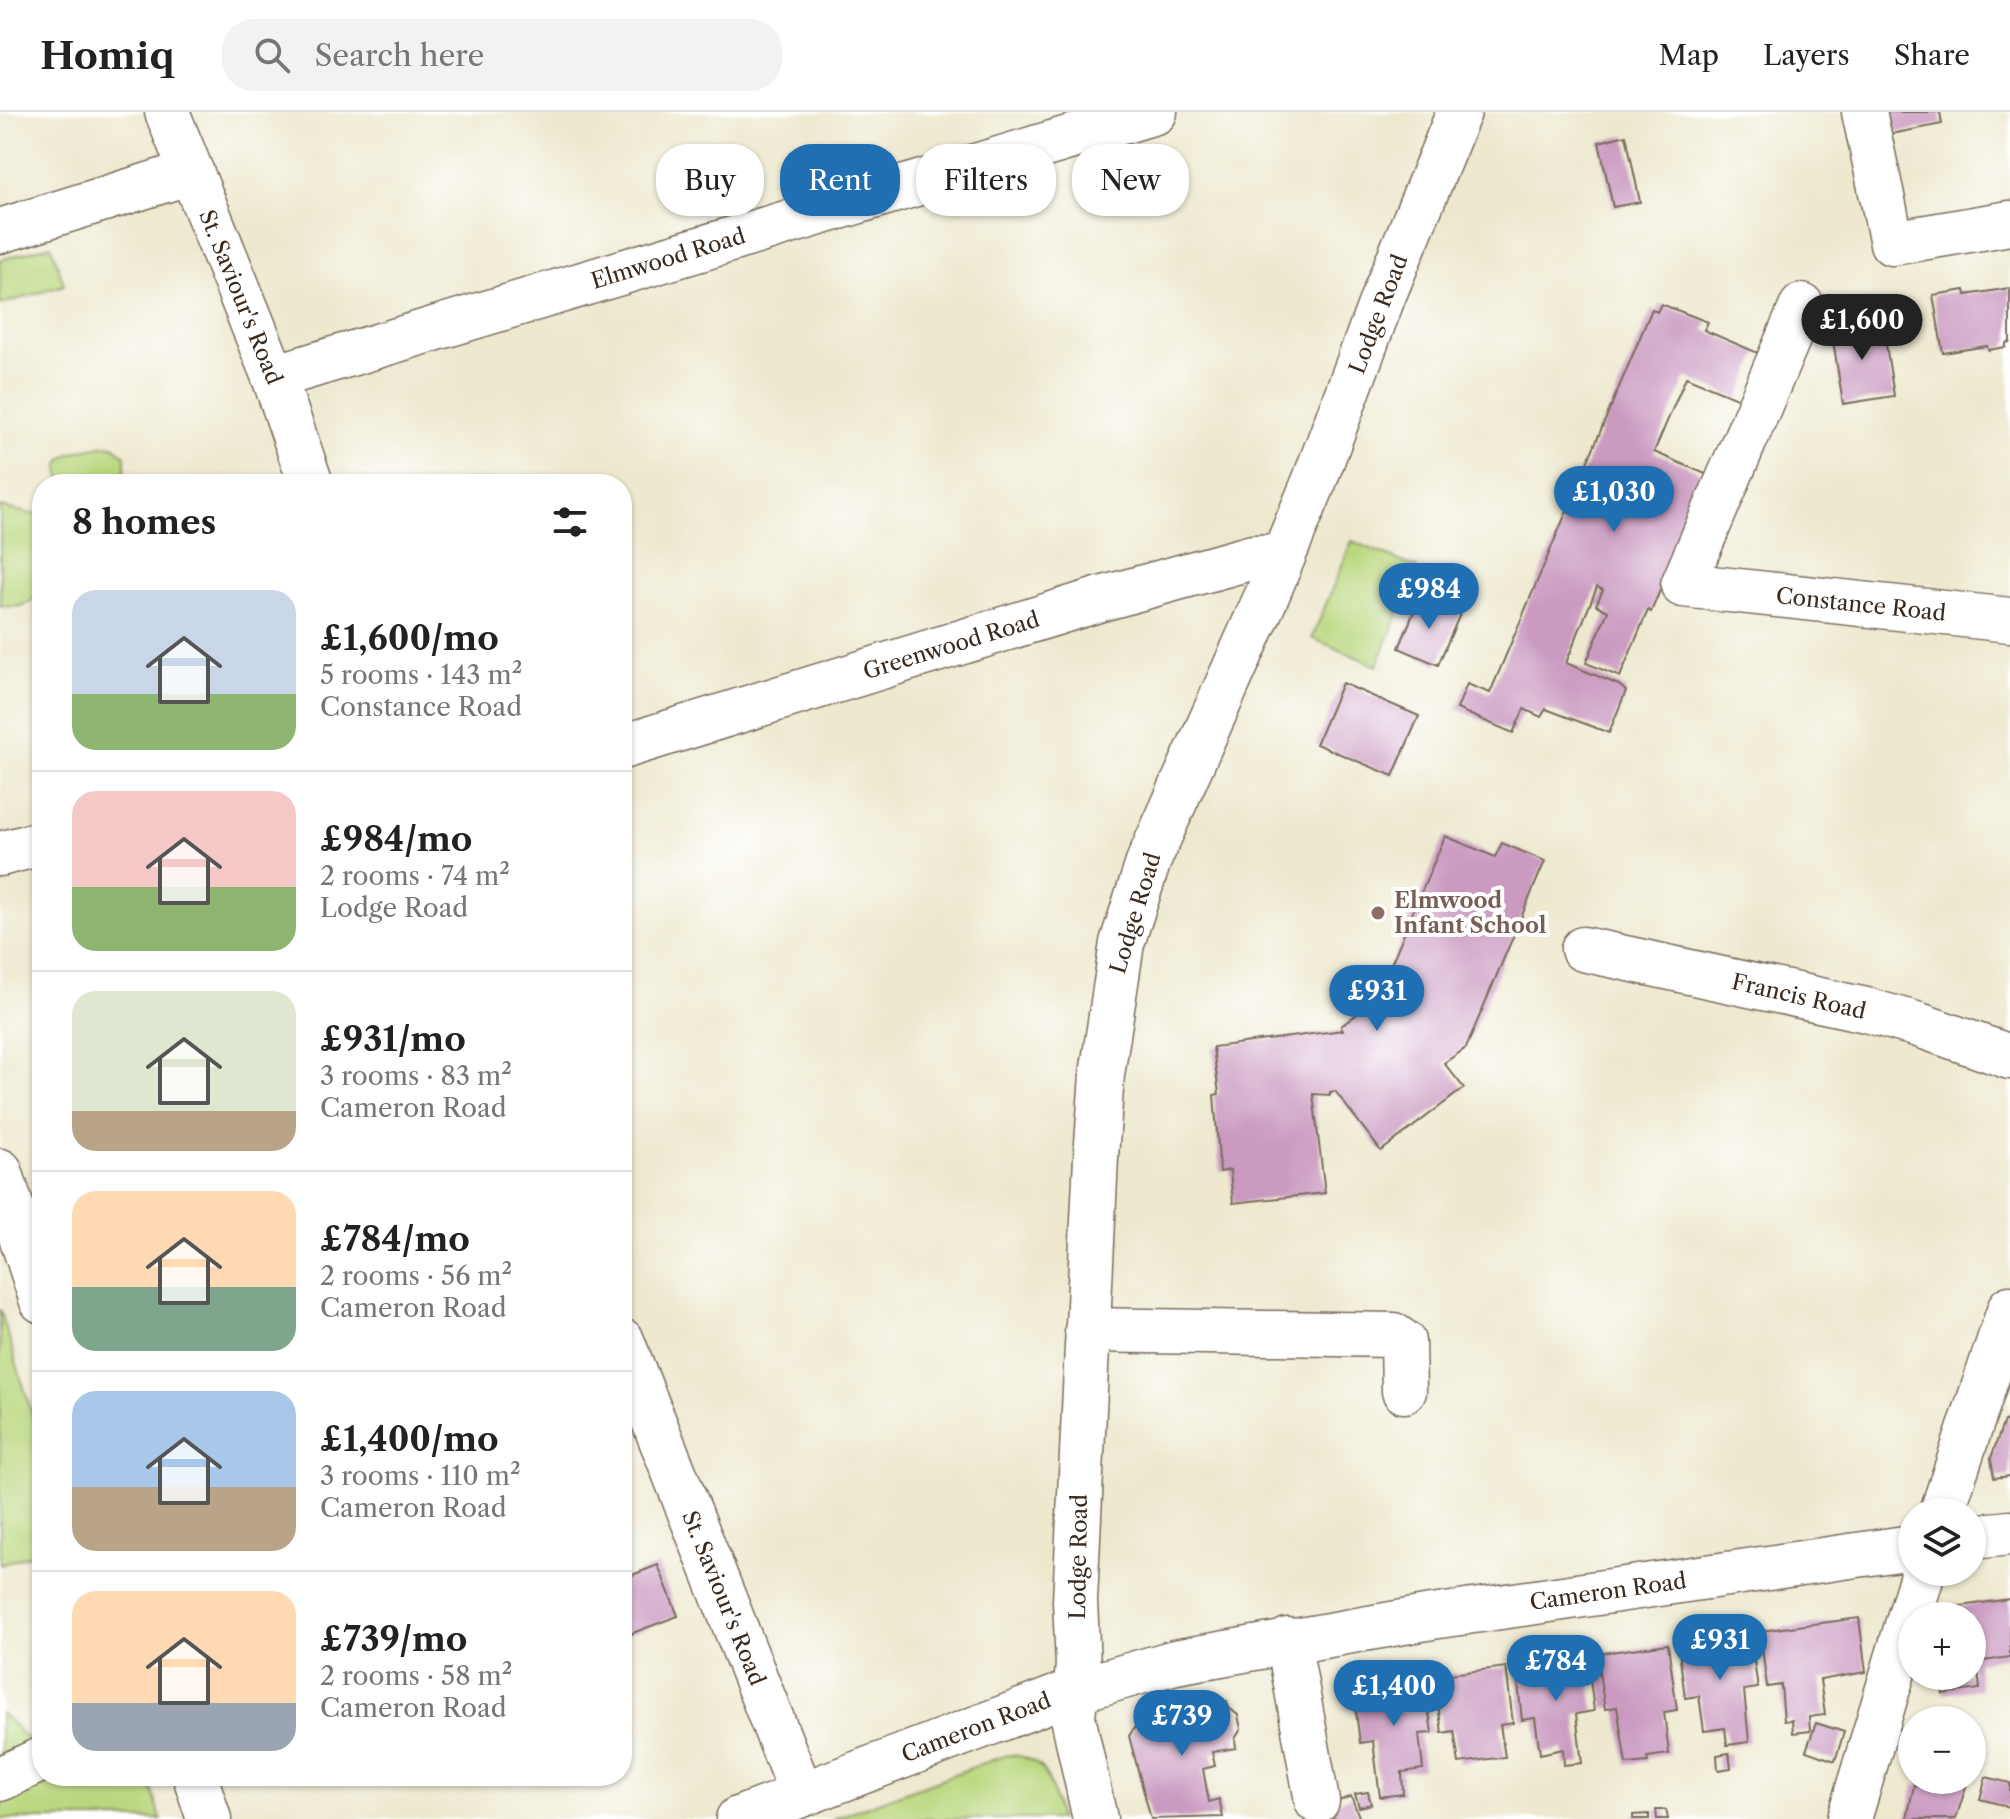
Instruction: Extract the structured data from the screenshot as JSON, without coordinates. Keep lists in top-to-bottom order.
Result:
{
  "streets": {
    "street": [
      "Elmwood Road",
      "St. Saviour's Road",
      "Lodge Road",
      "Constance Road",
      "Greenwood Road",
      "Francis Road",
      "Cameron Road"
    ]
  },
  "crossings": [
    ["Elmwood Road", "St. Saviour's Road"],
    ["St. Saviour's Road", "Cameron Road"],
    ["Lodge Road", "Greenwood Road"],
    ["Lodge Road", "Cameron Road"]
  ],
  "places": ["Elmwood Infant School"],
  "page": {
    "header": "Homiq",
    "search": "Search here",
    "nav": ["Map", "Layers", "Share"],
    "chip": [
      "Buy",
      "Rent",
      "Filters",
      "New"
    ],
    "price": [
      "£1,600",
      "£1,030",
      "£984",
      "£931",
      "£931",
      "£784",
      "£1,400",
      "£739"
    ],
    "heading": "8 homes",
    "list": [
      {
        "name": "£1,600/mo",
        "note": "5 rooms · 143 m² · Constance Road"
      },
      {
        "name": "£984/mo",
        "note": "2 rooms · 74 m² · Lodge Road"
      },
      {
        "name": "£931/mo",
        "note": "3 rooms · 83 m² · Cameron Road"
      },
      {
        "name": "£784/mo",
        "note": "2 rooms · 56 m² · Cameron Road"
      },
      {
        "name": "£1,400/mo",
        "note": "3 rooms · 110 m² · Cameron Road"
      },
      {
        "name": "£739/mo",
        "note": "2 rooms · 58 m² · Cameron Road"
      }
    ],
    "map_buttons": ["+", "−"]
  }
}
